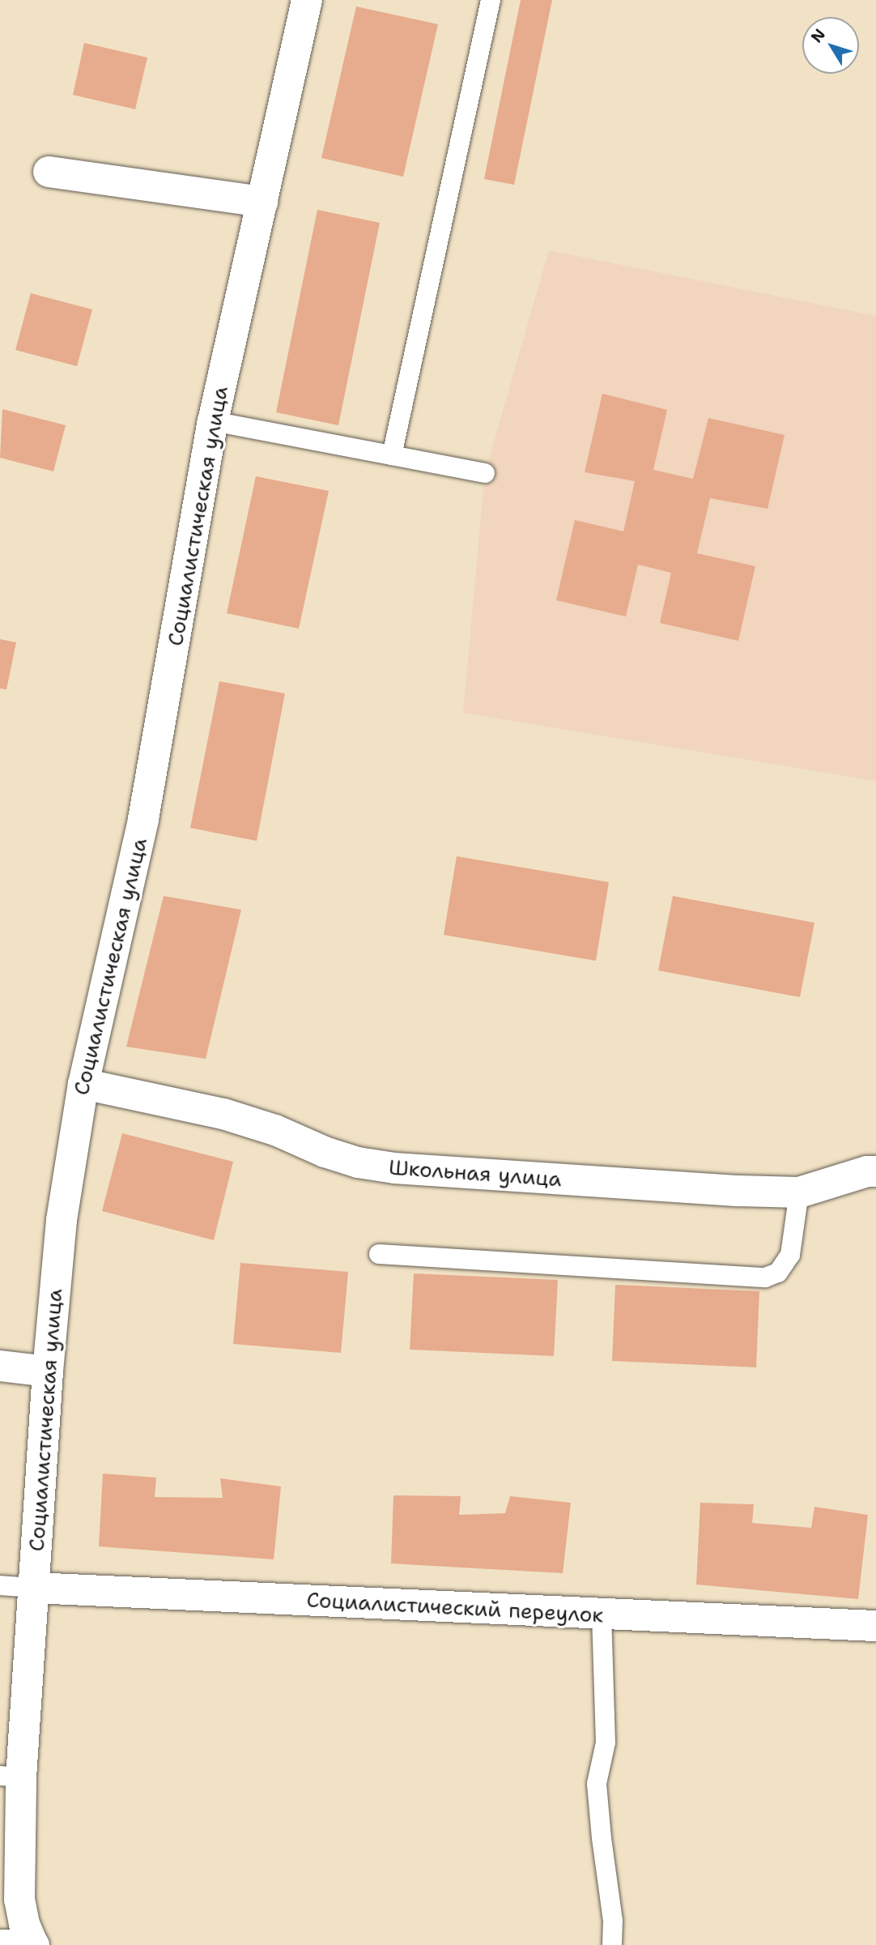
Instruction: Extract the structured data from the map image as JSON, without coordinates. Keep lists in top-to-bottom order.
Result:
{
  "streets": {
    "street": ["Социалистическая улица", "Школьная улица", "Социалистический переулок"]
  },
  "crossings": [
    ["Социалистическая улица", "Школьная улица"],
    ["Социалистическая улица", "Социалистический переулок"]
  ],
  "north": "top left"
}
